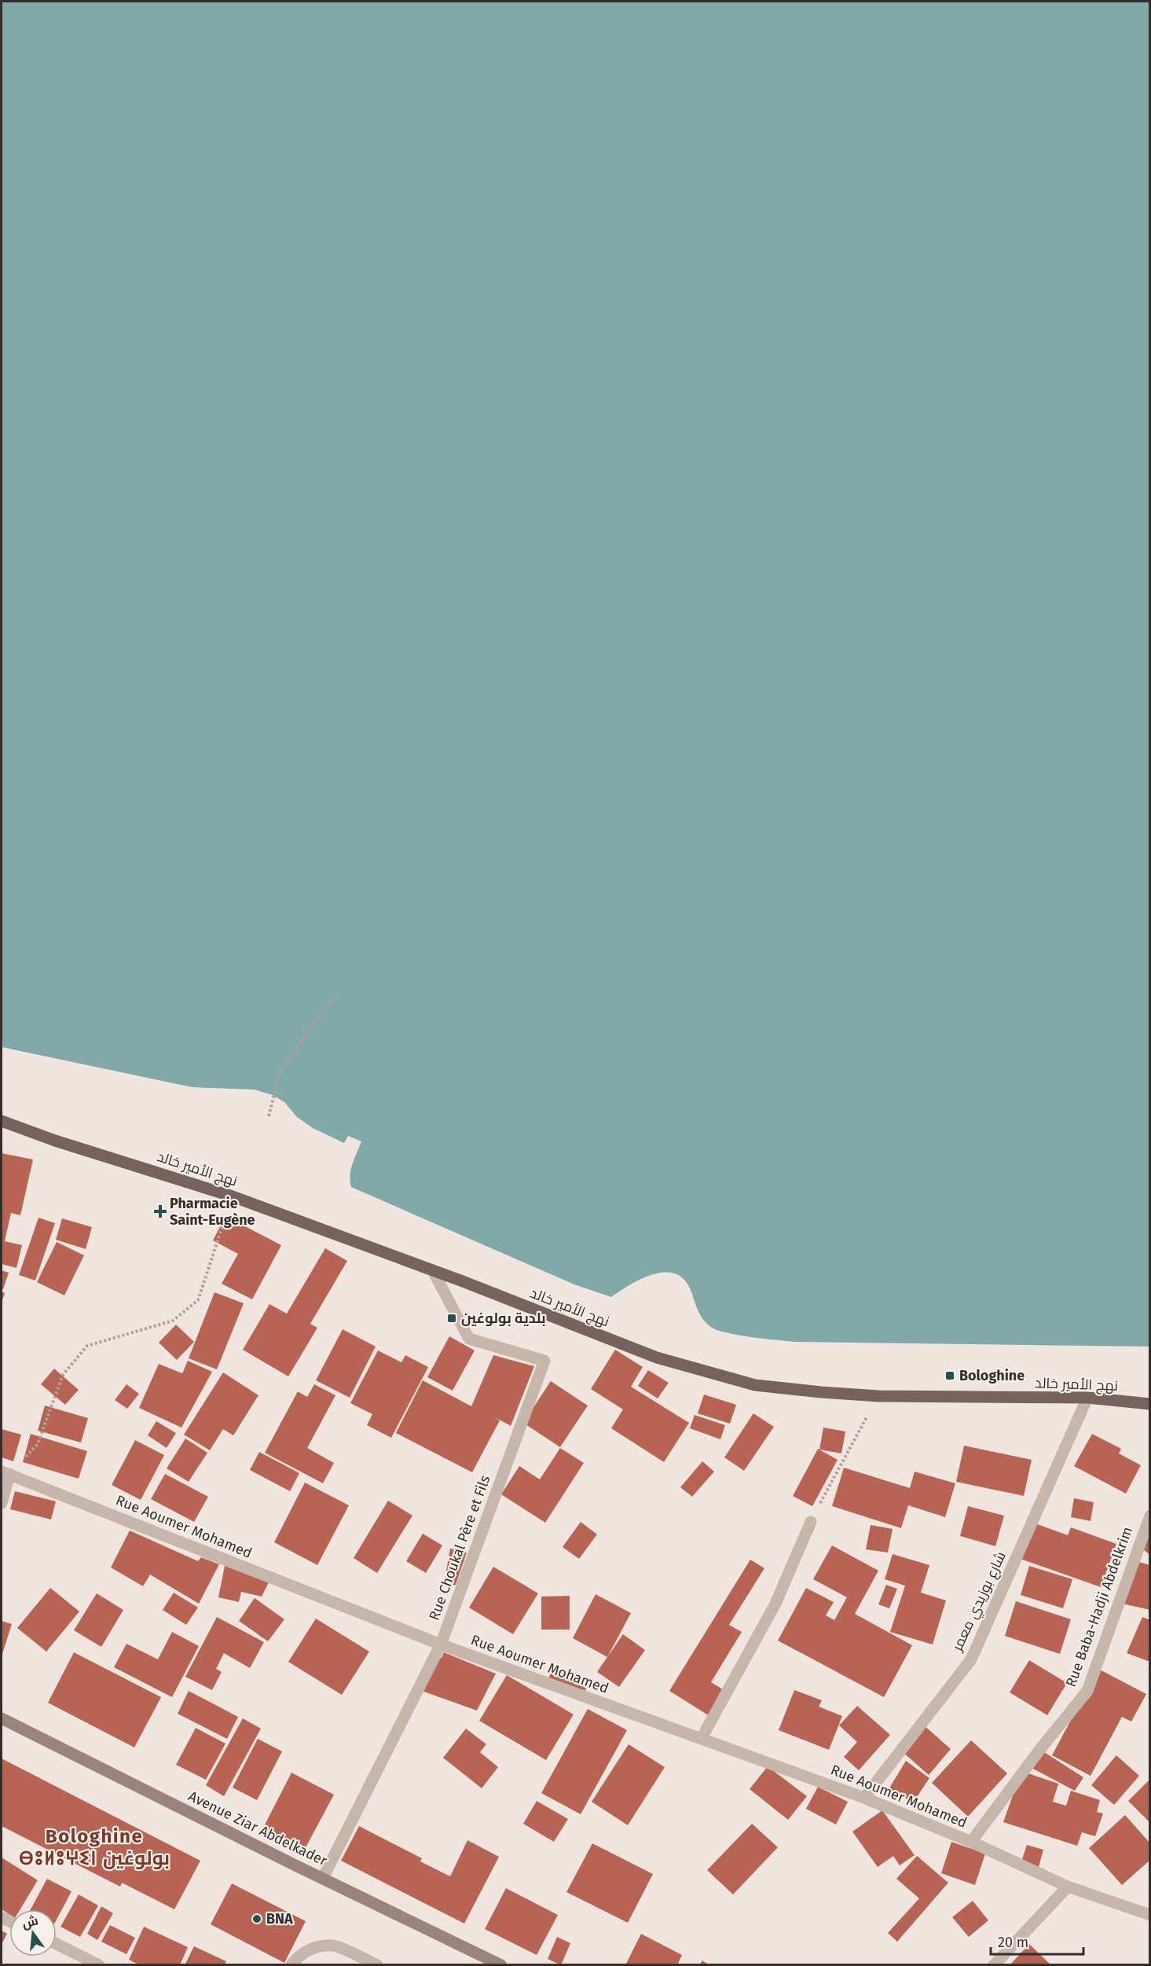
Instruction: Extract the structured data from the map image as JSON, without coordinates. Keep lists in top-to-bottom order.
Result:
{
  "streets": {
    "main road": ["نهج الأمير خالد", "Avenue Ziar Abdelkader"],
    "street": [
      "Rue Aoumer Mohamed",
      "Rue Choukal Père et Fils",
      "شارع بوزيدي معمر",
      "Rue Baba-Hadji Abdelkrim"
    ]
  },
  "crossings": [
    ["نهج الأمير خالد", "Rue Choukal Père et Fils"],
    ["نهج الأمير خالد", "شارع بوزيدي معمر"],
    ["Rue Aoumer Mohamed", "Rue Choukal Père et Fils"],
    ["Rue Aoumer Mohamed", "شارع بوزيدي معمر"],
    ["Rue Aoumer Mohamed", "Rue Baba-Hadji Abdelkrim"],
    ["Rue Choukal Père et Fils", "Avenue Ziar Abdelkader"]
  ],
  "districts": ["Bologhine ⴱⵓⵍⵓⵖⵉⵏ بولوغين"],
  "places": {
    "health": ["Pharmacie Saint-Eugène"],
    "transit": ["بلدية بولوغين", "Bologhine"],
    "other": ["BNA"]
  },
  "scale_bar": "20 m",
  "north": "top"
}
